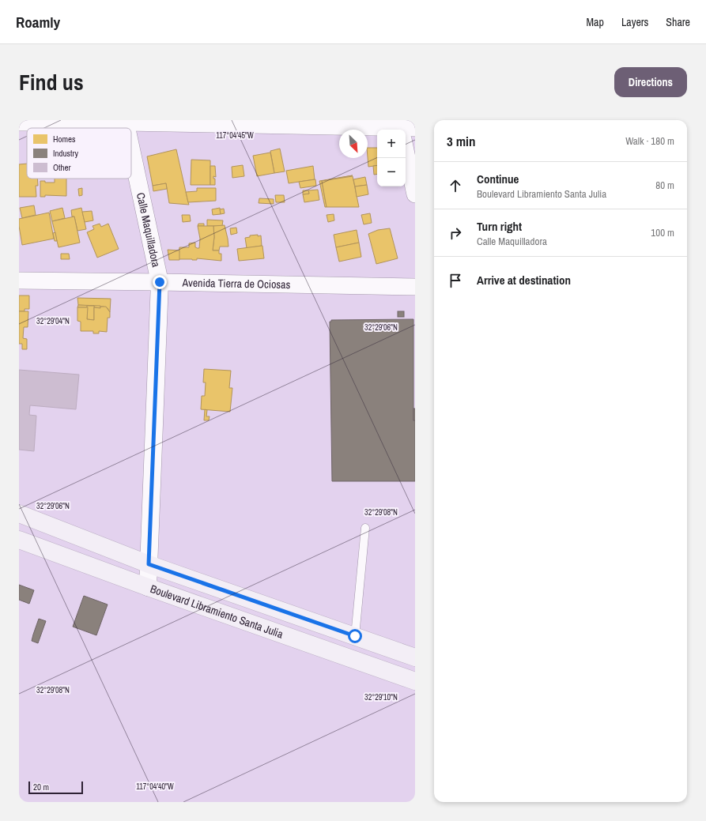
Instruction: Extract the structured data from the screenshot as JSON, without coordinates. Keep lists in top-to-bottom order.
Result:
{
  "streets": {
    "main road": ["Boulevard Libramiento Santa Julia"],
    "street": ["Calle Maquilladora", "Avenida Tierra de Ociosas"]
  },
  "crossings": [
    ["Calle Maquilladora", "Avenida Tierra de Ociosas"],
    ["Calle Maquilladora", "Boulevard Libramiento Santa Julia"]
  ],
  "legend": ["Homes", "Industry", "Other"],
  "scale_bar": "20 m",
  "north": "bottom right",
  "page": {
    "header": "Roamly",
    "nav": ["Map", "Layers", "Share"],
    "title": "Find us",
    "buttons": "Directions",
    "heading": ["3 min", "Walk · 180 m"],
    "map_buttons": ["+", "−"],
    "list": [
      ["Continue", "Boulevard Libramiento Santa Julia", "80 m"],
      ["Turn right", "Calle Maquilladora", "100 m"],
      "Arrive at destination"
    ],
    "scale": "20 m"
  },
  "coordinates": [
    "117°04'45\"W",
    "32°29'04\"N",
    "32°29'06\"N",
    "32°29'08\"N",
    "32°29'10\"N",
    "117°04'40\"W"
  ]
}
